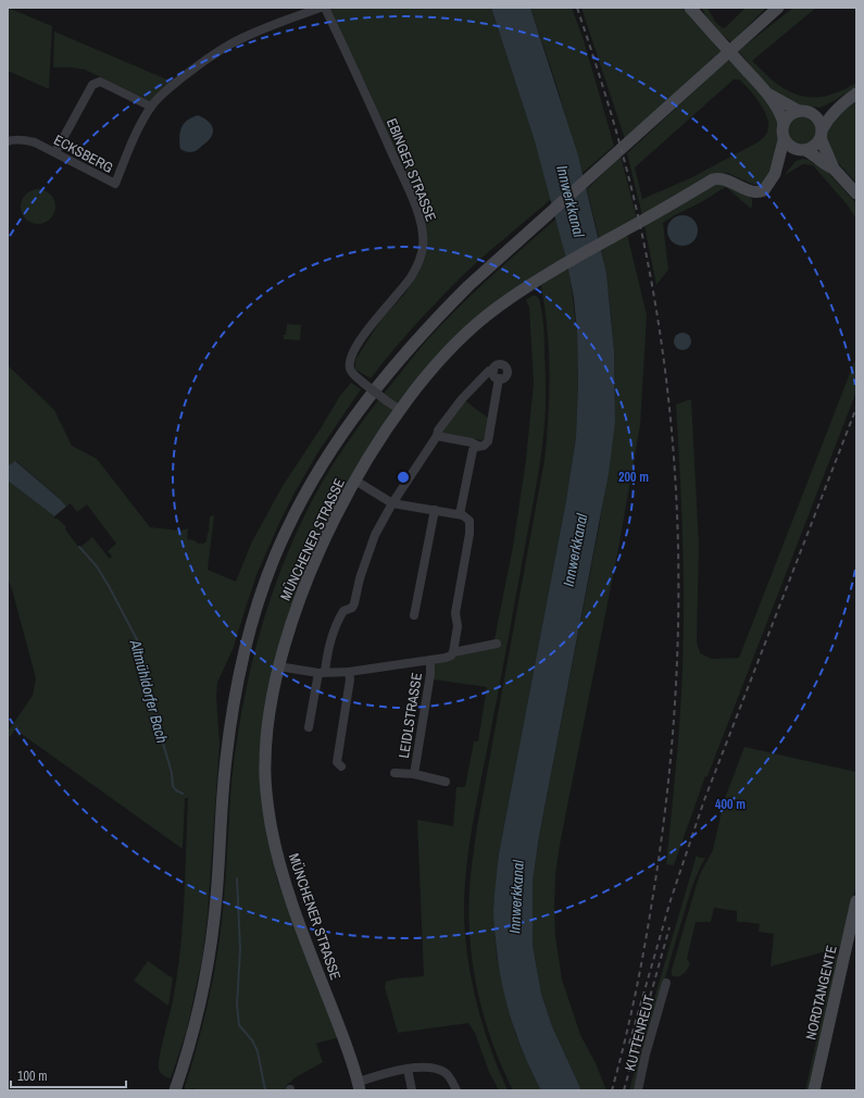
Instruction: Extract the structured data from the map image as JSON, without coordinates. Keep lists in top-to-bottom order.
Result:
{
  "streets": {
    "main road": ["MÜNCHENER STRASSE", "NORDTANGENTE"],
    "street": [
      "ECKSBERG",
      "EBINGER STRASSE",
      "LEIDLSTRASSE",
      "KUTTENREUT"
    ]
  },
  "crossings": [
    ["EBINGER STRASSE", "MÜNCHENER STRASSE"]
  ],
  "water": ["Innwerkkanal", "Altmühldorfer Bach"],
  "scale_bar": "100 m",
  "rings": ["200 m", "400 m"]
}
